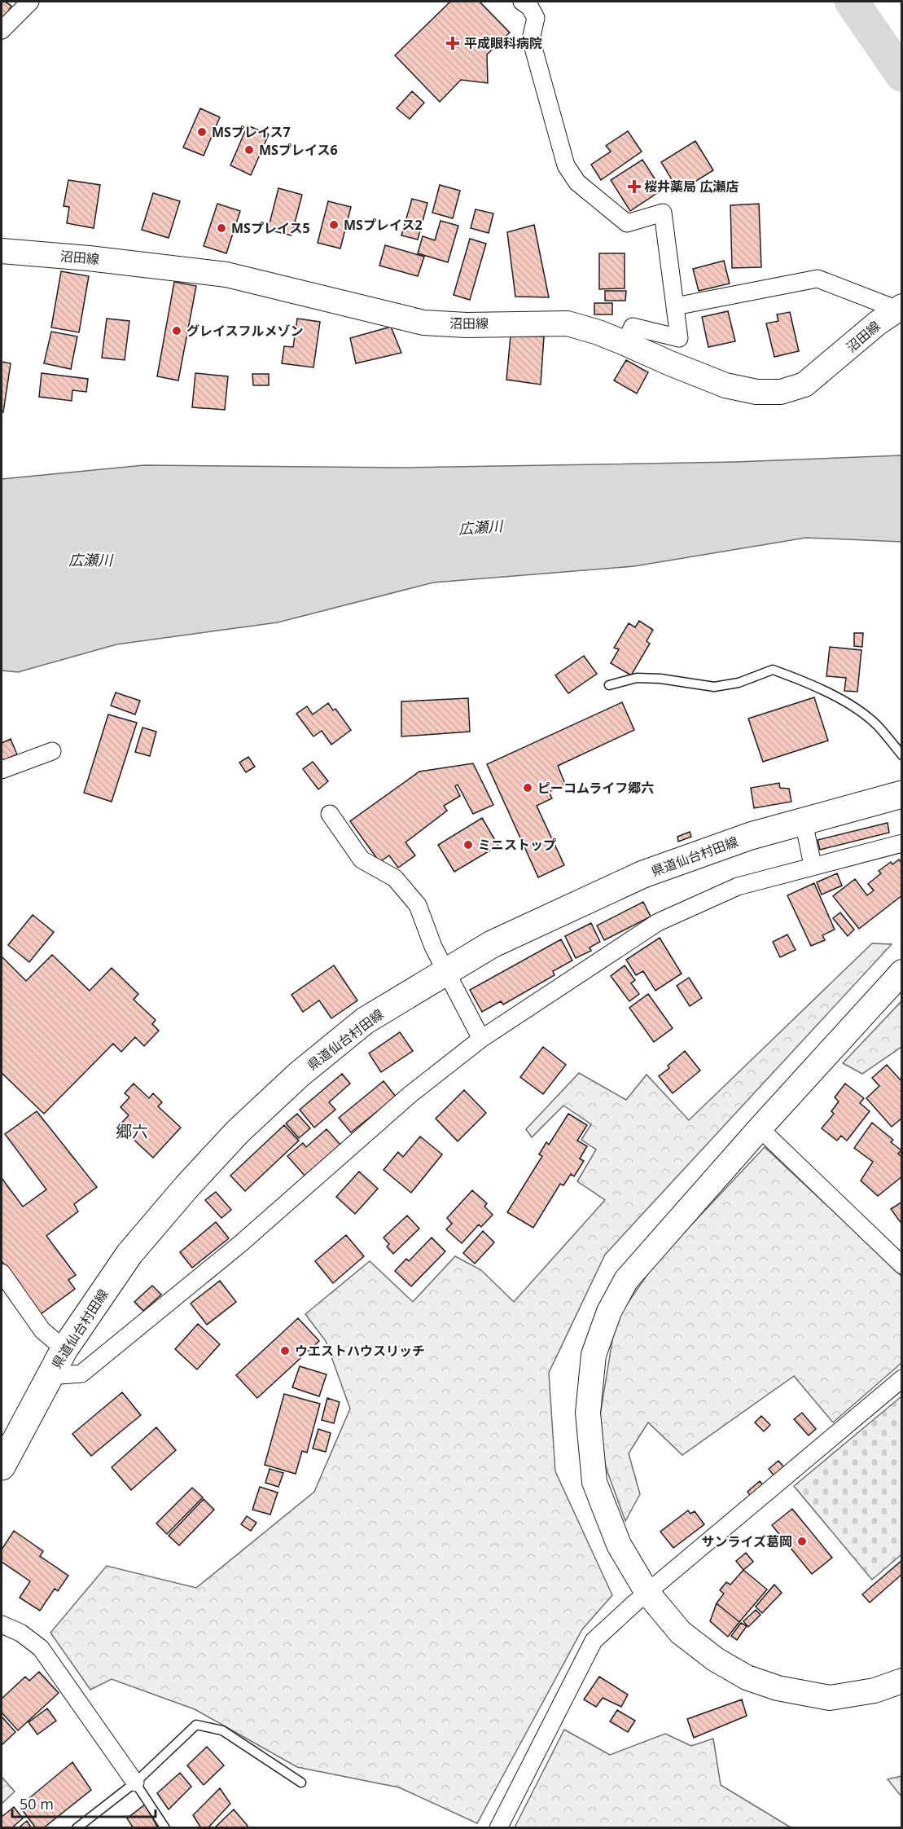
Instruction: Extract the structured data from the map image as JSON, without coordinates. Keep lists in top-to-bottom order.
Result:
{
  "streets": {
    "main road": ["県道仙台村田線"],
    "street": ["沼田線"]
  },
  "districts": ["郷六"],
  "water": ["広瀬川"],
  "places": {
    "health": ["平成眼科病院", "桜井薬局 広瀬店"],
    "other": [
      "MSプレイス7",
      "MSプレイス6",
      "MSプレイス2",
      "MSプレイス5",
      "グレイスフルメゾン",
      "ピーコムライフ郷六",
      "ミニストップ",
      "ウエストハウスリッチ",
      "サンライズ葛岡"
    ]
  },
  "scale_bar": "50 m"
}
